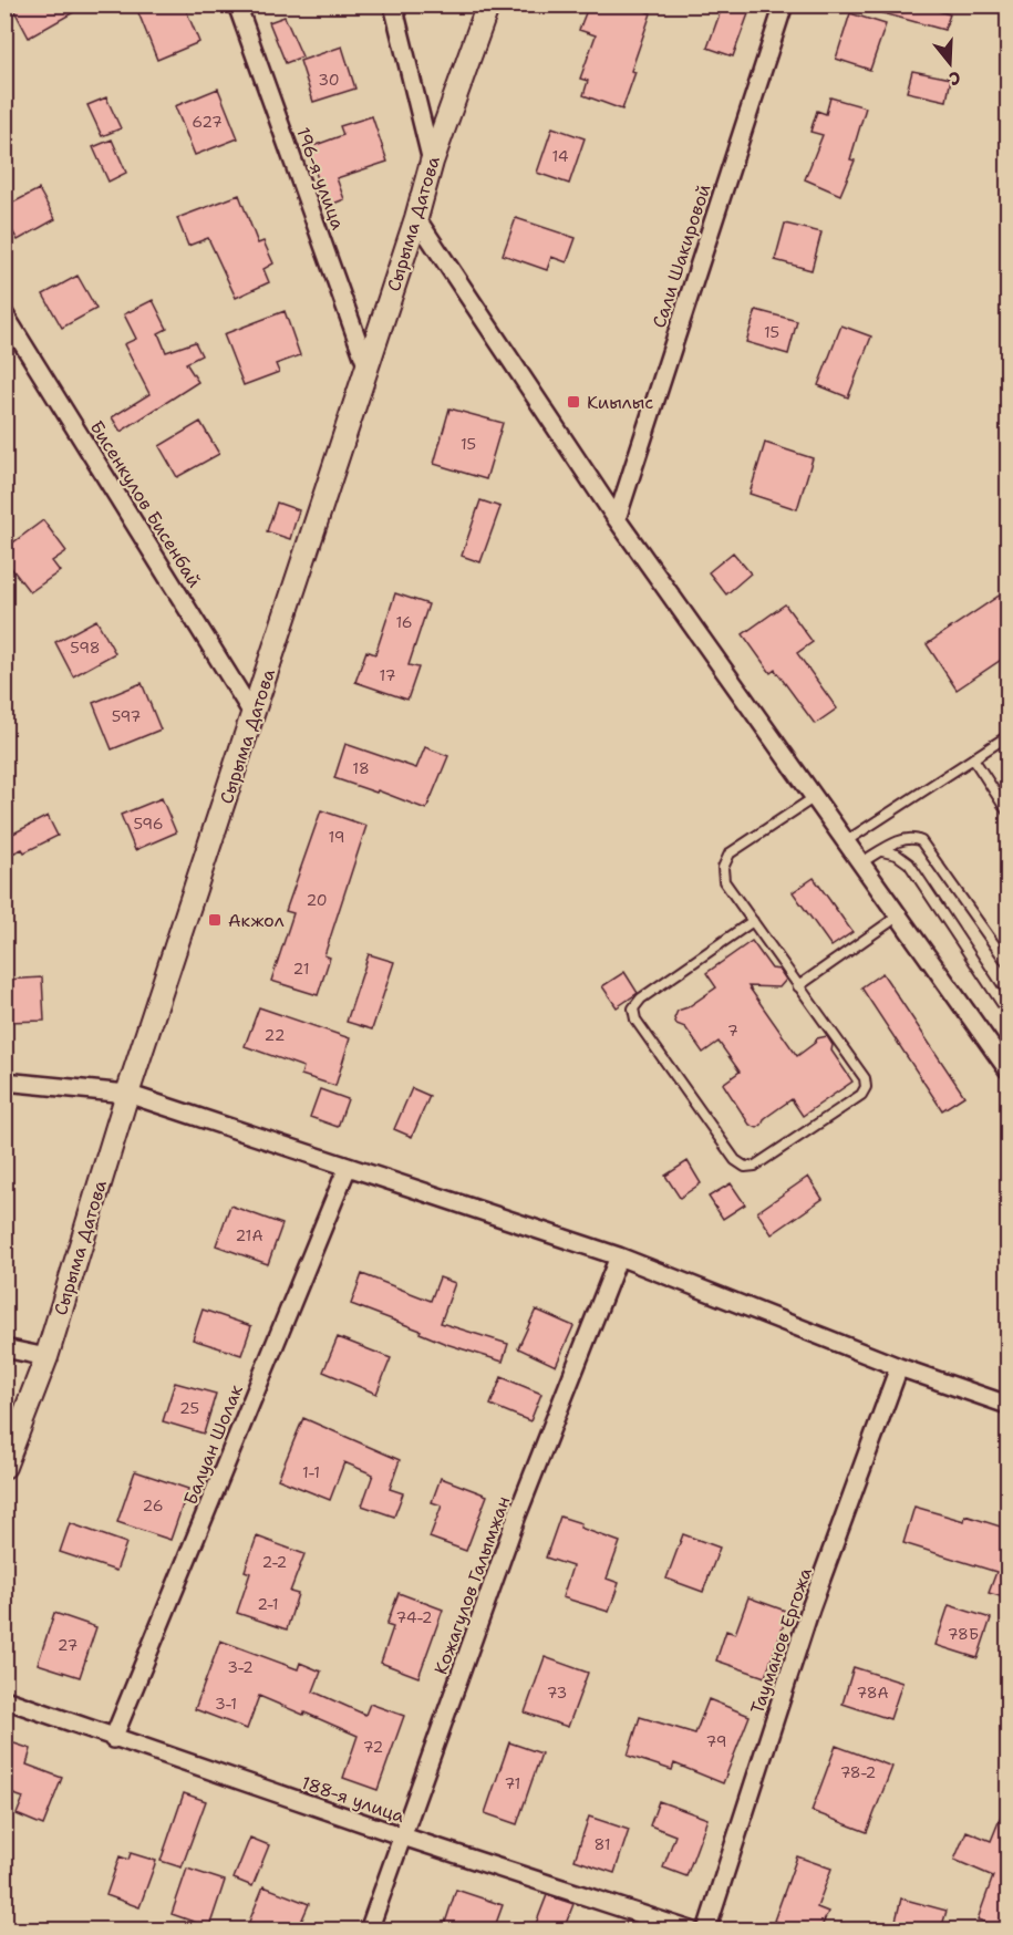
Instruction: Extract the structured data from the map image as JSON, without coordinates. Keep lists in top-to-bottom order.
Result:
{
  "streets": {
    "street": [
      "196-я улица",
      "Сырыма Датова",
      "Сали Шакировой",
      "Бисенкулов Бисенбай",
      "Балуан Шолак",
      "Кожагулов Галымжан",
      "Тауманов Ергожа",
      "188-я улица"
    ]
  },
  "crossings": [
    ["196-я улица", "Сырыма Датова"],
    ["Сырыма Датова", "Бисенкулов Бисенбай"],
    ["Балуан Шолак", "188-я улица"],
    ["Кожагулов Галымжан", "188-я улица"]
  ],
  "places": {
    "transit": ["Киылыс", "Акжол"]
  },
  "house_numbers": [
    "30",
    "627",
    "14",
    "15",
    "15",
    "16",
    "598",
    "17",
    "597",
    "18",
    "596",
    "19",
    "20",
    "21",
    "7",
    "22",
    "21А",
    "25",
    "1-1",
    "26",
    "2-2",
    "2-1",
    "74-2",
    "78Б",
    "27",
    "3-2",
    "73",
    "78А",
    "3-1",
    "79",
    "72",
    "78-2",
    "71",
    "81"
  ],
  "north": "bottom"
}
